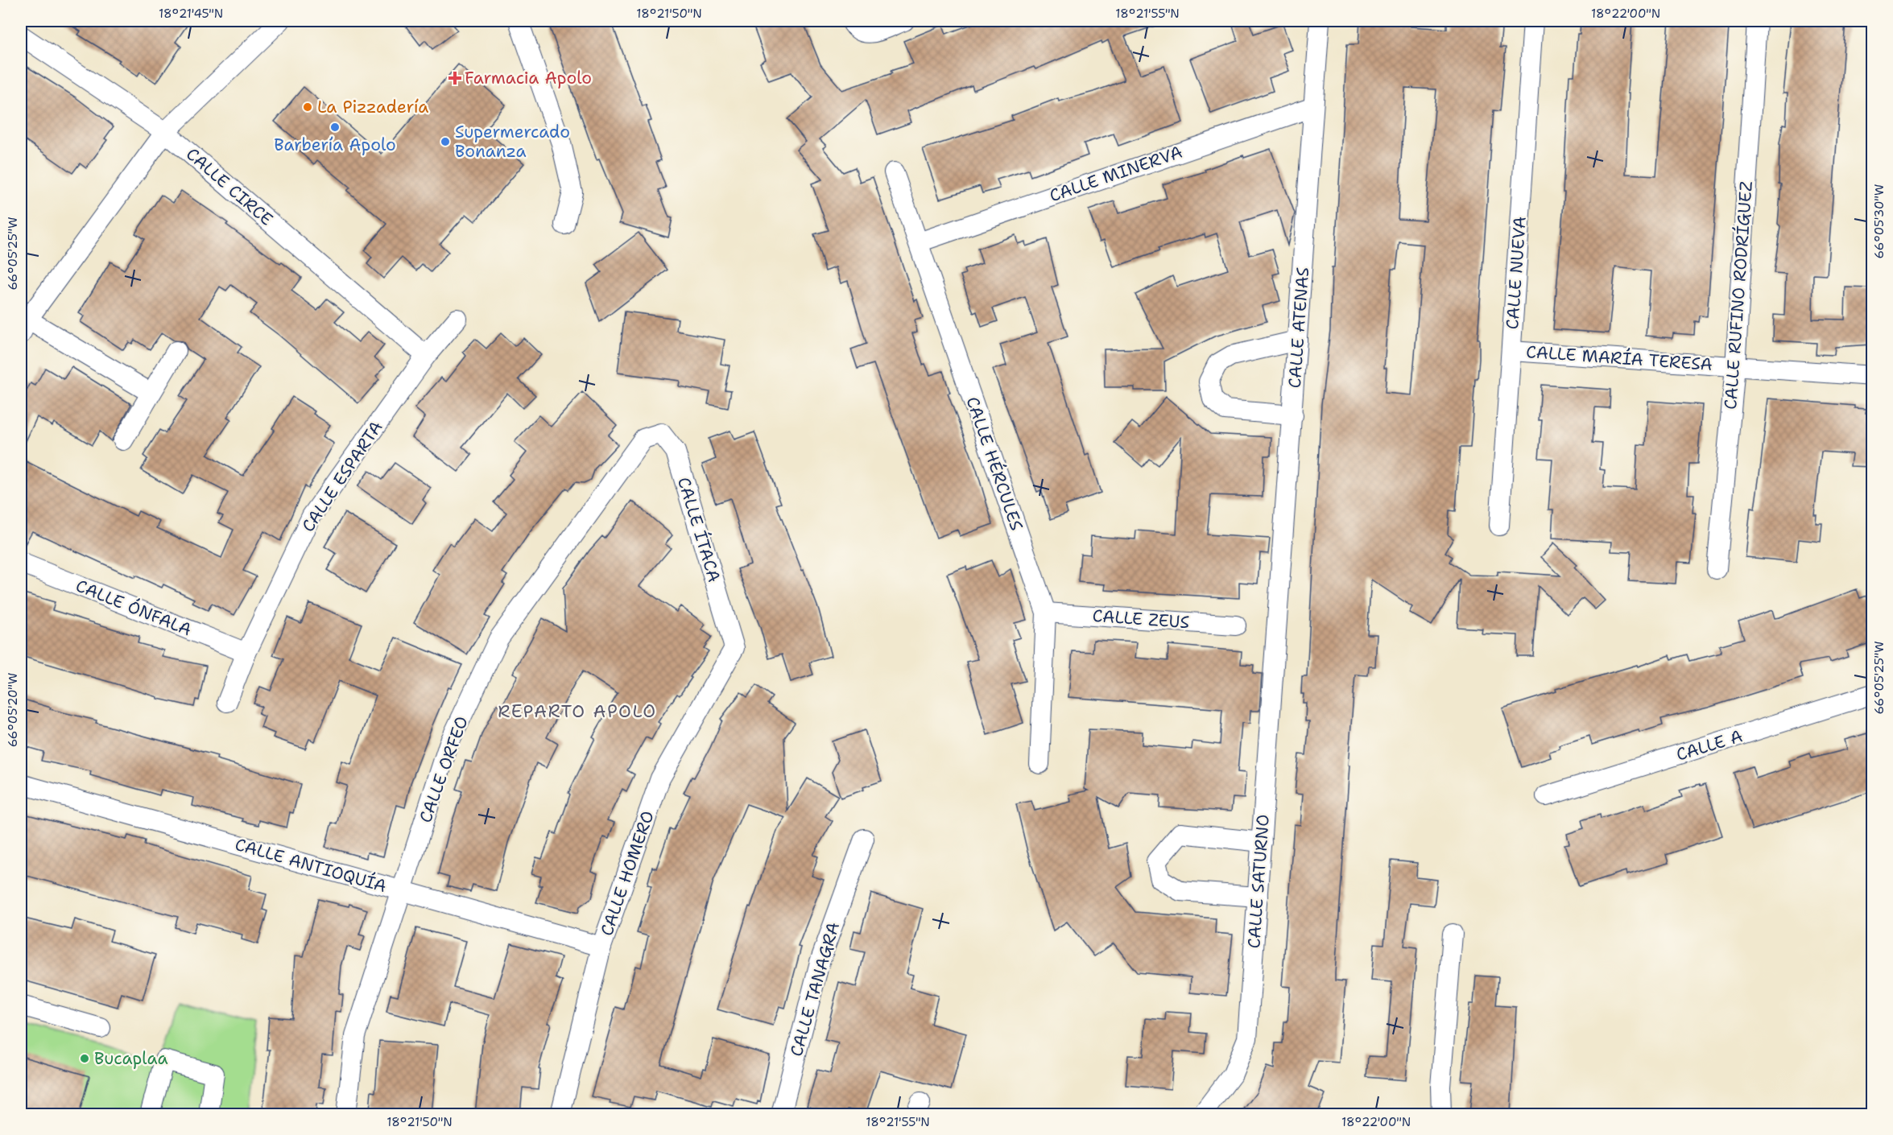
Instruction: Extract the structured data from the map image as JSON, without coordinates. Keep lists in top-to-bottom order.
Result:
{
  "streets": {
    "street": [
      "CALLE MINERVA",
      "CALLE CIRCE",
      "CALLE NUEVA",
      "CALLE RUFINO RODRÍGUEZ",
      "CALLE ATENAS",
      "CALLE MARÍA TERESA",
      "CALLE HÉRCULES",
      "CALLE ESPARTA",
      "CALLE ÍTACA",
      "CALLE ÓNFALA",
      "CALLE ZEUS",
      "CALLE A",
      "CALLE ORFEO",
      "CALLE ANTIOQUÍA",
      "CALLE HOMERO",
      "CALLE SATURNO",
      "CALLE TANAGRA"
    ]
  },
  "crossings": [
    ["CALLE MINERVA", "CALLE ATENAS"],
    ["CALLE MINERVA", "CALLE HÉRCULES"],
    ["CALLE CIRCE", "CALLE ESPARTA"],
    ["CALLE NUEVA", "CALLE MARÍA TERESA"],
    ["CALLE RUFINO RODRÍGUEZ", "CALLE MARÍA TERESA"],
    ["CALLE ATENAS", "CALLE SATURNO"],
    ["CALLE HÉRCULES", "CALLE ZEUS"],
    ["CALLE ESPARTA", "CALLE ÓNFALA"],
    ["CALLE ÍTACA", "CALLE ORFEO"],
    ["CALLE ÍTACA", "CALLE HOMERO"],
    ["CALLE ORFEO", "CALLE ANTIOQUÍA"],
    ["CALLE ANTIOQUÍA", "CALLE HOMERO"]
  ],
  "districts": ["REPARTO APOLO"],
  "places": {
    "health": ["Farmacia Apolo"],
    "other": [
      "La Pizzadería",
      "Barbería Apolo",
      "Supermercado Bonanza",
      "Bucaplaa"
    ]
  },
  "coordinates": [
    "18°21'45\"N",
    "18°21'50\"N",
    "18°21'55\"N",
    "18°22'00\"N",
    "66°05'30\"W",
    "66°05'25\"W",
    "66°05'20\"W"
  ]
}
